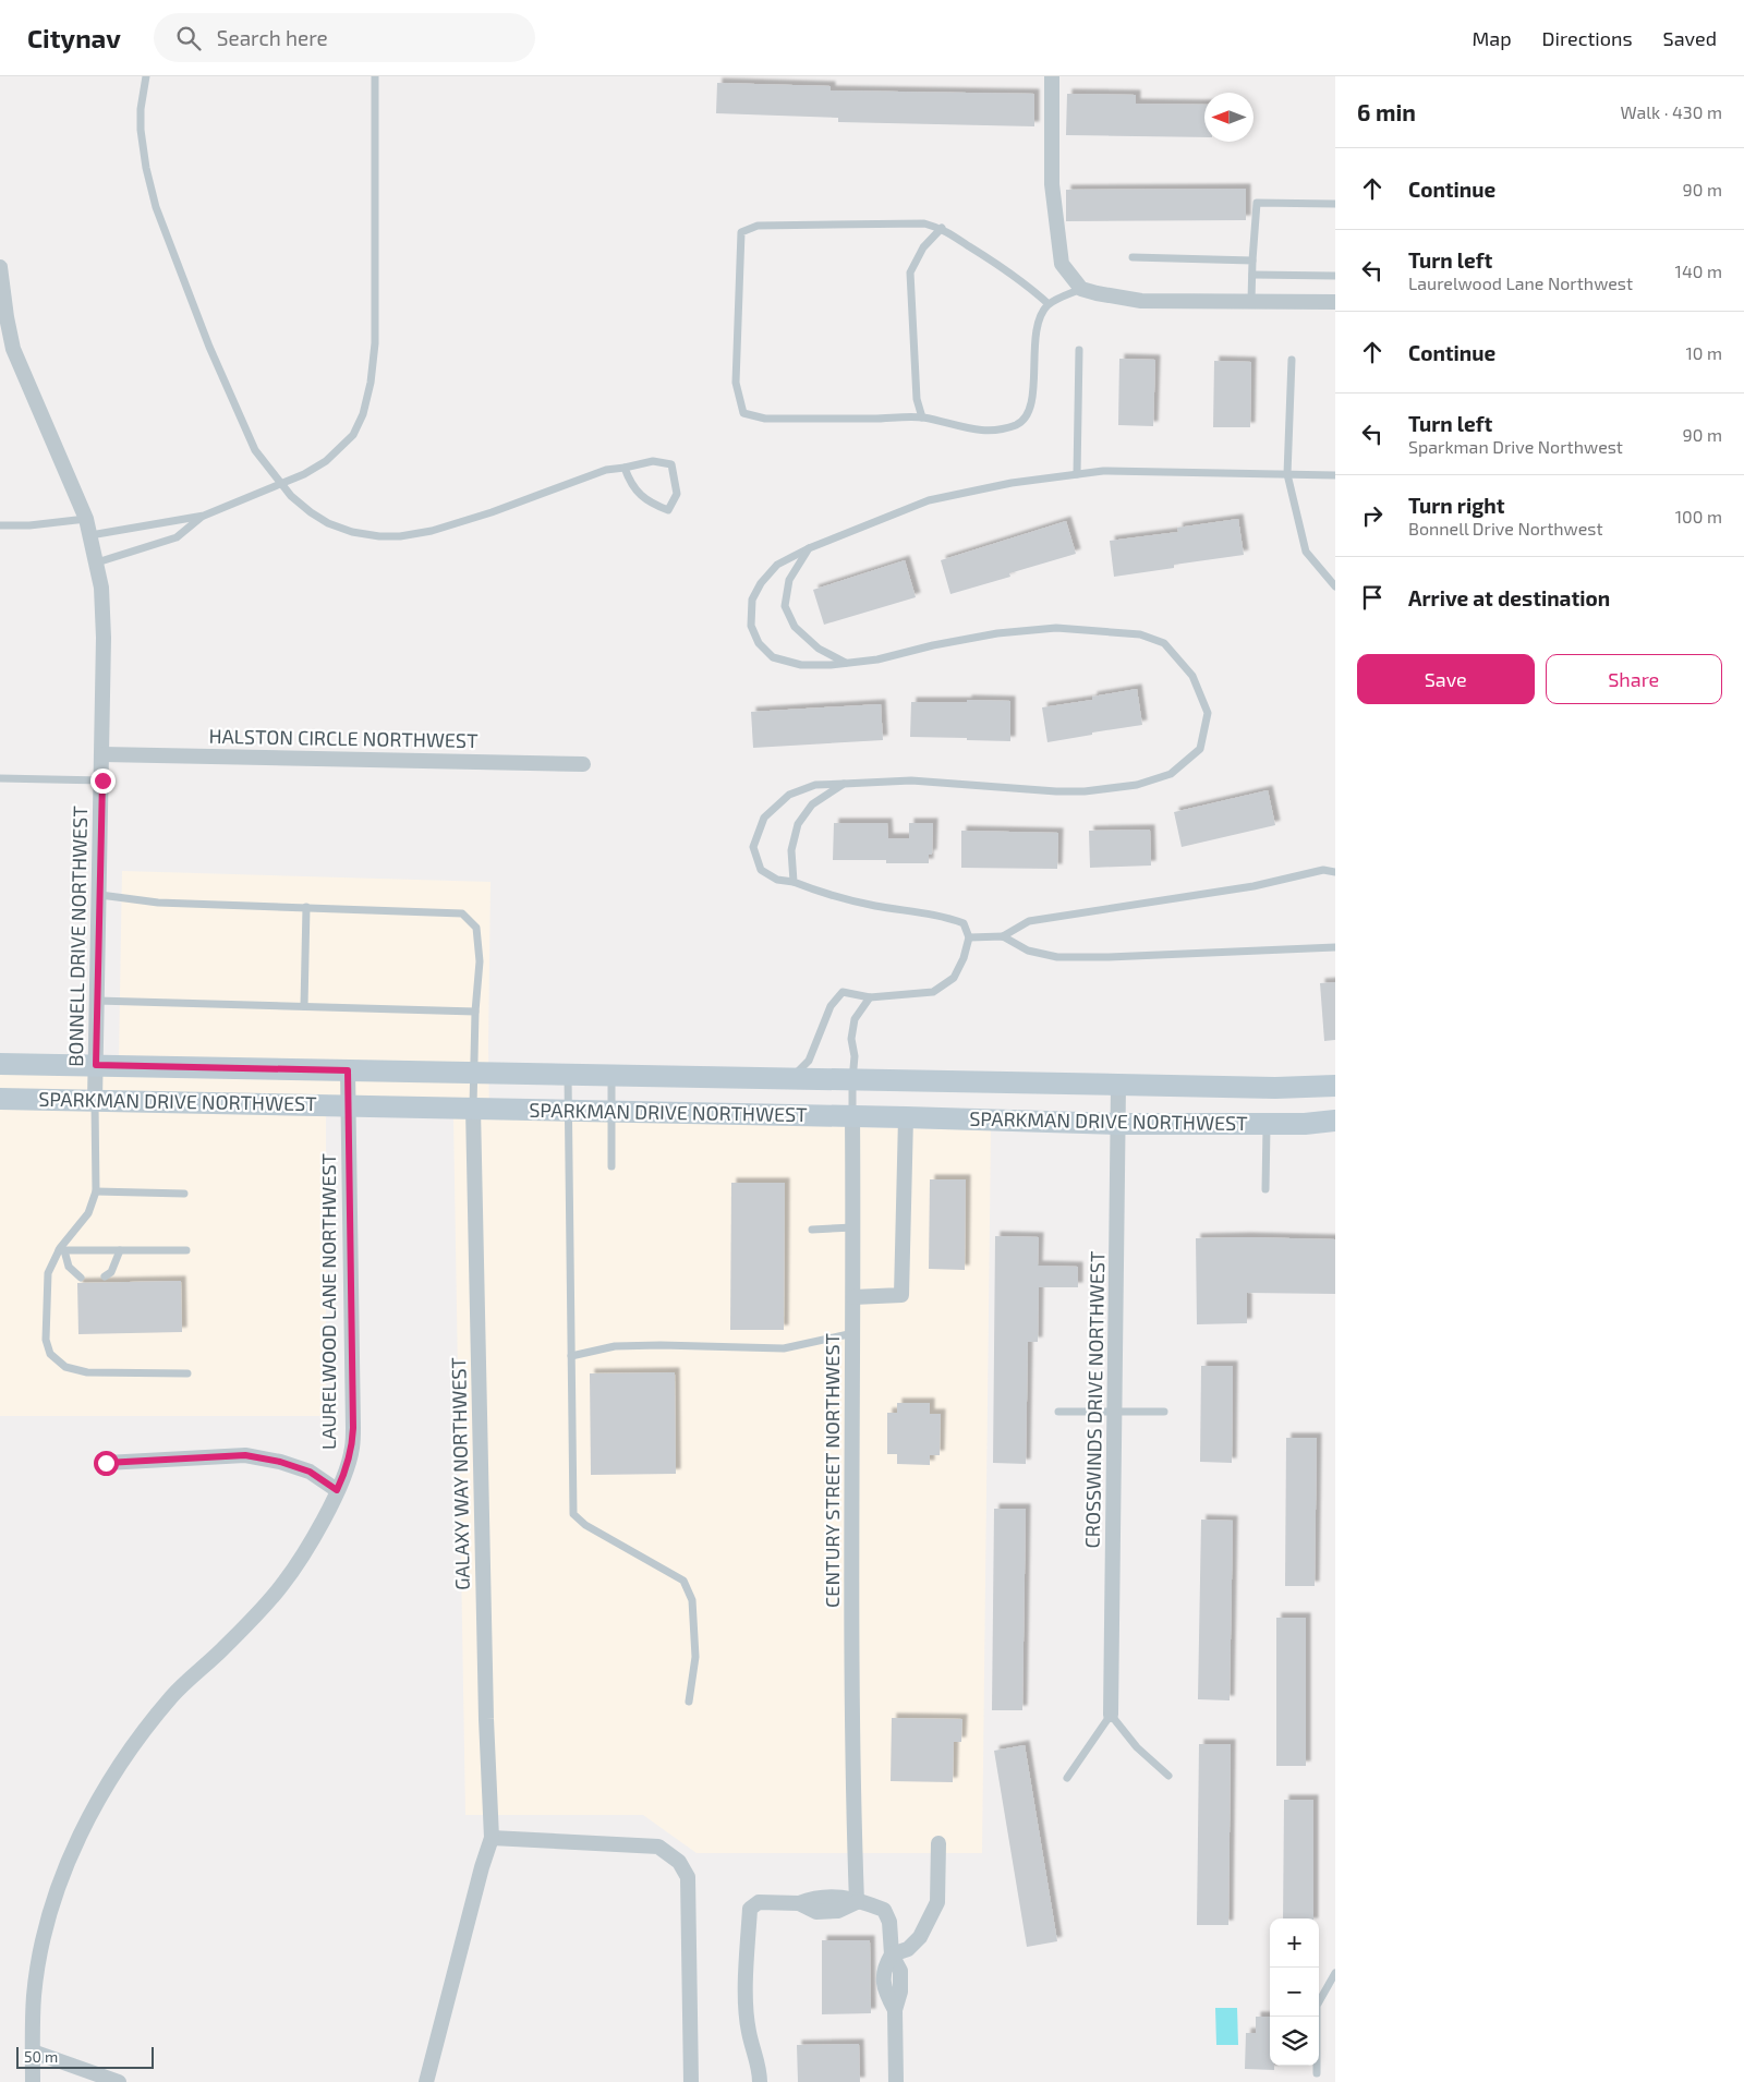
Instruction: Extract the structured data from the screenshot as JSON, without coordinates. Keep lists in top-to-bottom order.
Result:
{
  "streets": {
    "main road": ["SPARKMAN DRIVE NORTHWEST"],
    "street": [
      "HALSTON CIRCLE NORTHWEST",
      "BONNELL DRIVE NORTHWEST",
      "LAURELWOOD LANE NORTHWEST",
      "CROSSWINDS DRIVE NORTHWEST",
      "CENTURY STREET NORTHWEST",
      "GALAXY WAY NORTHWEST"
    ]
  },
  "crossings": [
    ["HALSTON CIRCLE NORTHWEST", "BONNELL DRIVE NORTHWEST"],
    ["BONNELL DRIVE NORTHWEST", "SPARKMAN DRIVE NORTHWEST"],
    ["SPARKMAN DRIVE NORTHWEST", "LAURELWOOD LANE NORTHWEST"],
    ["SPARKMAN DRIVE NORTHWEST", "CROSSWINDS DRIVE NORTHWEST"],
    ["SPARKMAN DRIVE NORTHWEST", "CENTURY STREET NORTHWEST"],
    ["SPARKMAN DRIVE NORTHWEST", "GALAXY WAY NORTHWEST"]
  ],
  "scale_bar": "50 m",
  "north": "left",
  "page": {
    "header": "Citynav",
    "search": "Search here",
    "nav": ["Map", "Directions", "Saved"],
    "heading": ["6 min", "Walk · 430 m"],
    "list": [
      ["Continue", "90 m"],
      ["Turn left", "Laurelwood Lane Northwest", "140 m"],
      ["Continue", "10 m"],
      ["Turn left", "Sparkman Drive Northwest", "90 m"],
      ["Turn right", "Bonnell Drive Northwest", "100 m"],
      "Arrive at destination"
    ],
    "buttons": ["Save", "Share"],
    "map_buttons": ["+", "−"],
    "scale": "50 m"
  }
}
